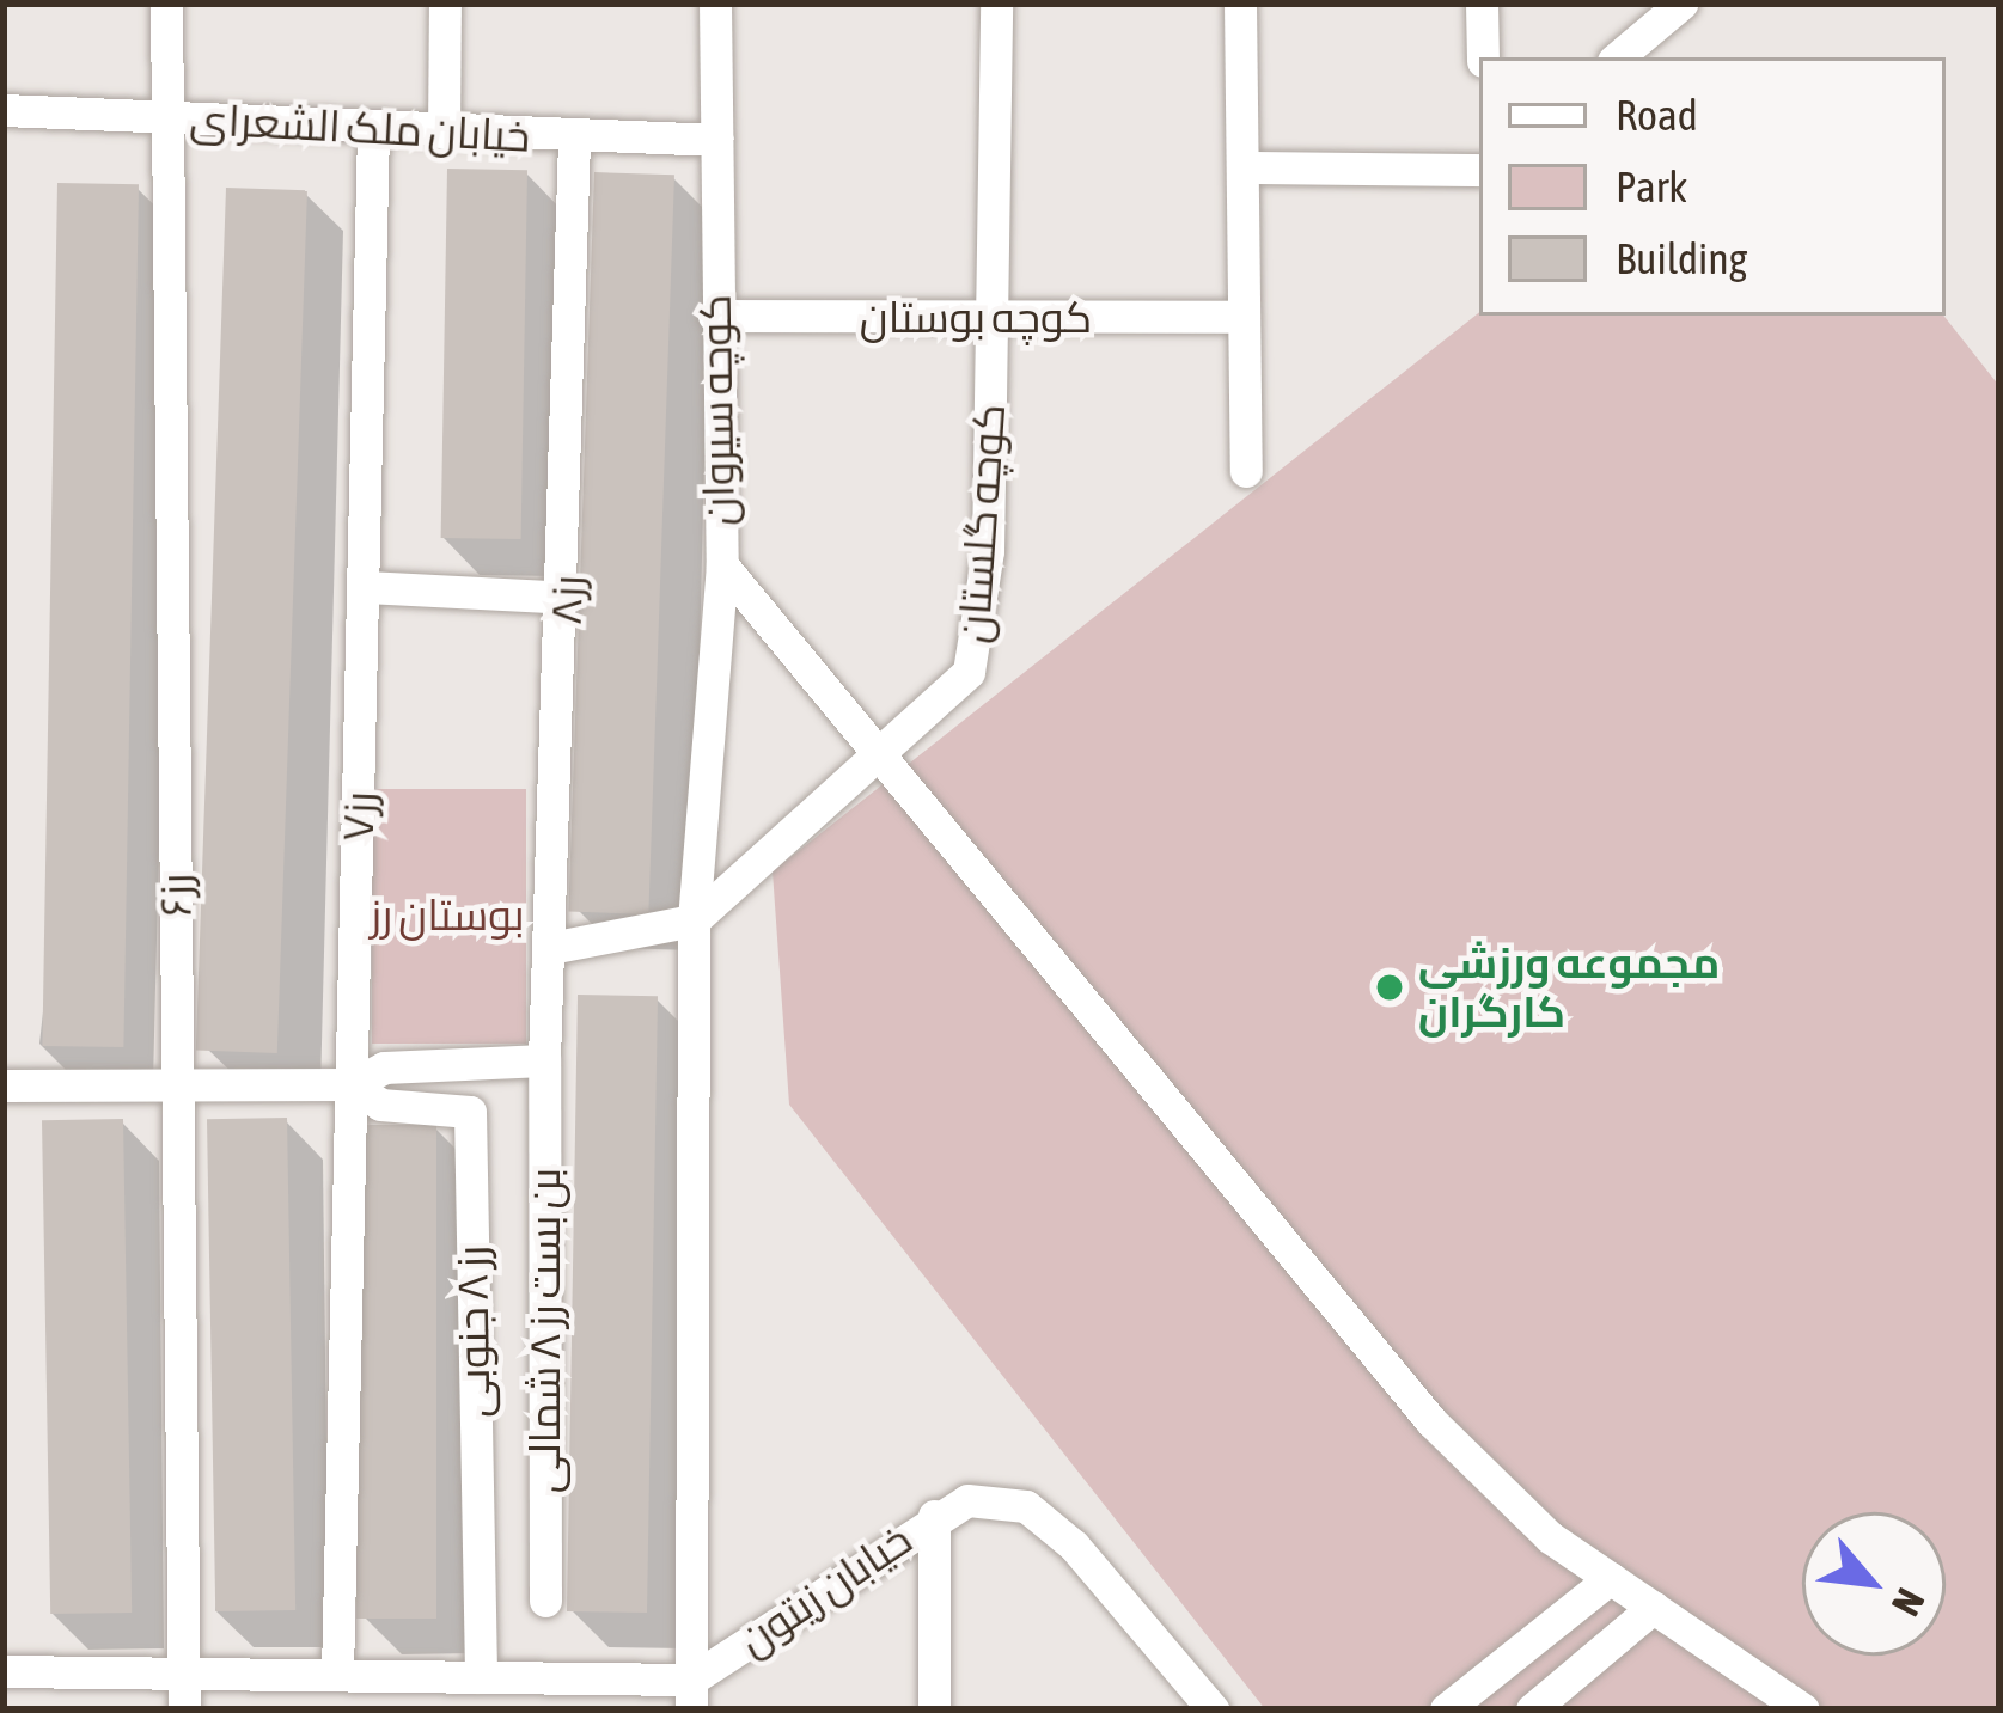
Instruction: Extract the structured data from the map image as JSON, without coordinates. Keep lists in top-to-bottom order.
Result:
{
  "streets": {
    "street": [
      "خیابان ملک الشعرای",
      "کوچه بوستان",
      "کوچه سیروان",
      "کوچه گلستان",
      "رز۸",
      "رز۷",
      "رز۶",
      "بن بست رز ۸ شمالی",
      "رز ۸ جنوبی",
      "خیابان زیتون"
    ]
  },
  "crossings": [
    ["خیابان ملک الشعرای", "کوچه سیروان"],
    ["خیابان ملک الشعرای", "رز۸"],
    ["خیابان ملک الشعرای", "رز۷"],
    ["خیابان ملک الشعرای", "رز۶"],
    ["کوچه بوستان", "کوچه سیروان"],
    ["کوچه بوستان", "کوچه گلستان"],
    ["کوچه سیروان", "کوچه گلستان"],
    ["رز۸", "بن بست رز ۸ شمالی"],
    ["رز۷", "رز ۸ جنوبی"],
    ["رز۷", "خیابان زیتون"],
    ["رز۶", "خیابان زیتون"],
    ["رز ۸ جنوبی", "خیابان زیتون"]
  ],
  "parks": ["بوستان رز"],
  "places": ["مجموعه ورزشی کارگران"],
  "legend": ["Road", "Park", "Building"],
  "north": "bottom right"
}
